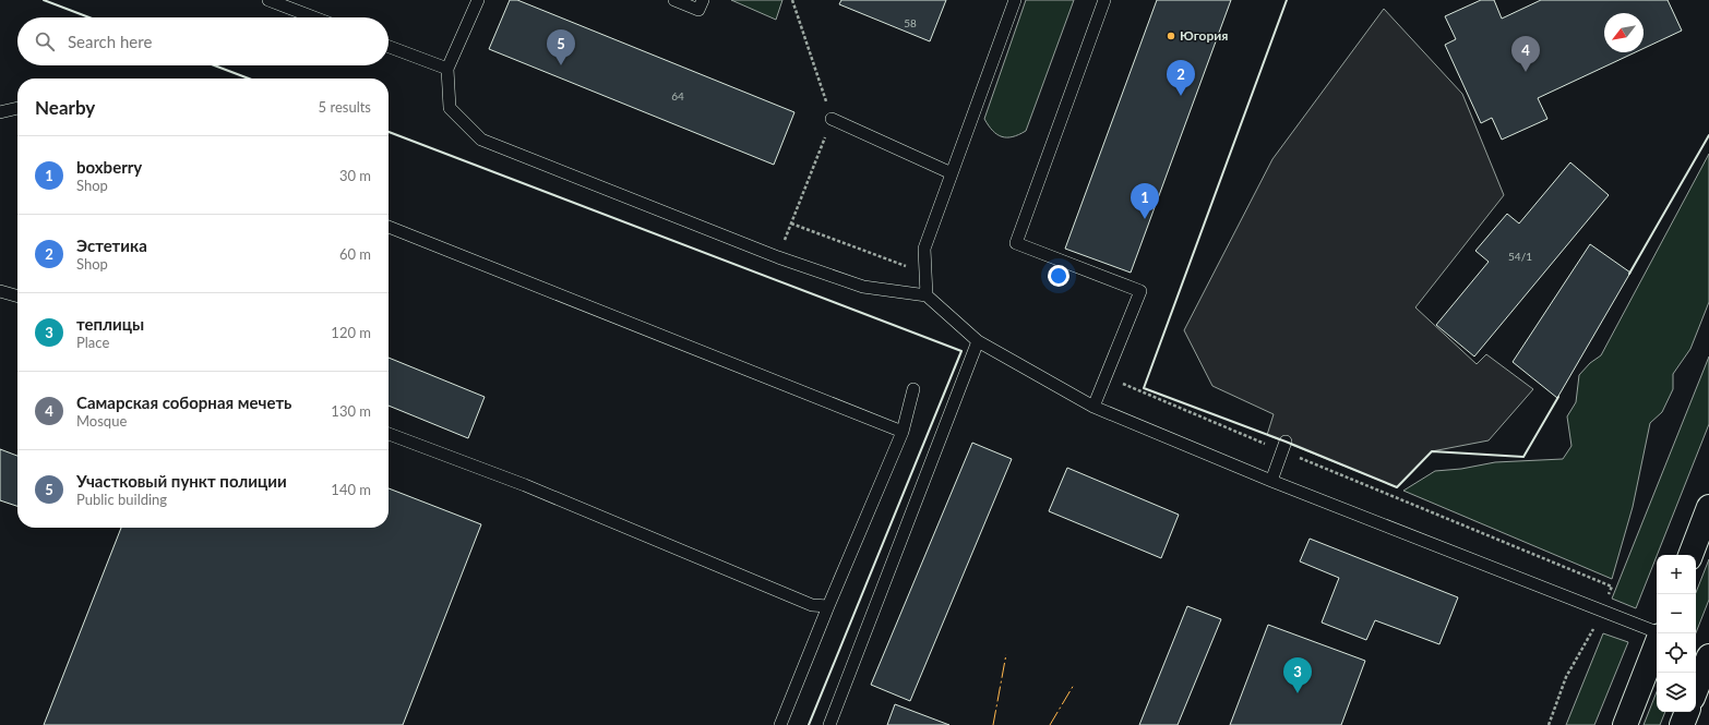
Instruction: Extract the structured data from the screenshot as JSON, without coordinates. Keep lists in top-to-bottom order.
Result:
{
  "places": ["Югория"],
  "house_numbers": ["58", "64", "54/1"],
  "north": "bottom left",
  "page": {
    "search": "Search here",
    "pins": [
      "5",
      "4",
      "2",
      "1",
      "3"
    ],
    "heading": ["Nearby", "5 results"],
    "list": [
      {
        "mark": "1",
        "name": "boxberry",
        "note": "Shop",
        "value": "30 m"
      },
      {
        "mark": "2",
        "name": "Эстетика",
        "note": "Shop",
        "value": "60 m"
      },
      {
        "mark": "3",
        "name": "теплицы",
        "note": "Place",
        "value": "120 m"
      },
      {
        "mark": "4",
        "name": "Самарская соборная мечеть",
        "note": "Mosque",
        "value": "130 m"
      },
      {
        "mark": "5",
        "name": "Участковый пункт полиции",
        "note": "Public building",
        "value": "140 m"
      }
    ],
    "map_buttons": ["+", "−"]
  }
}
